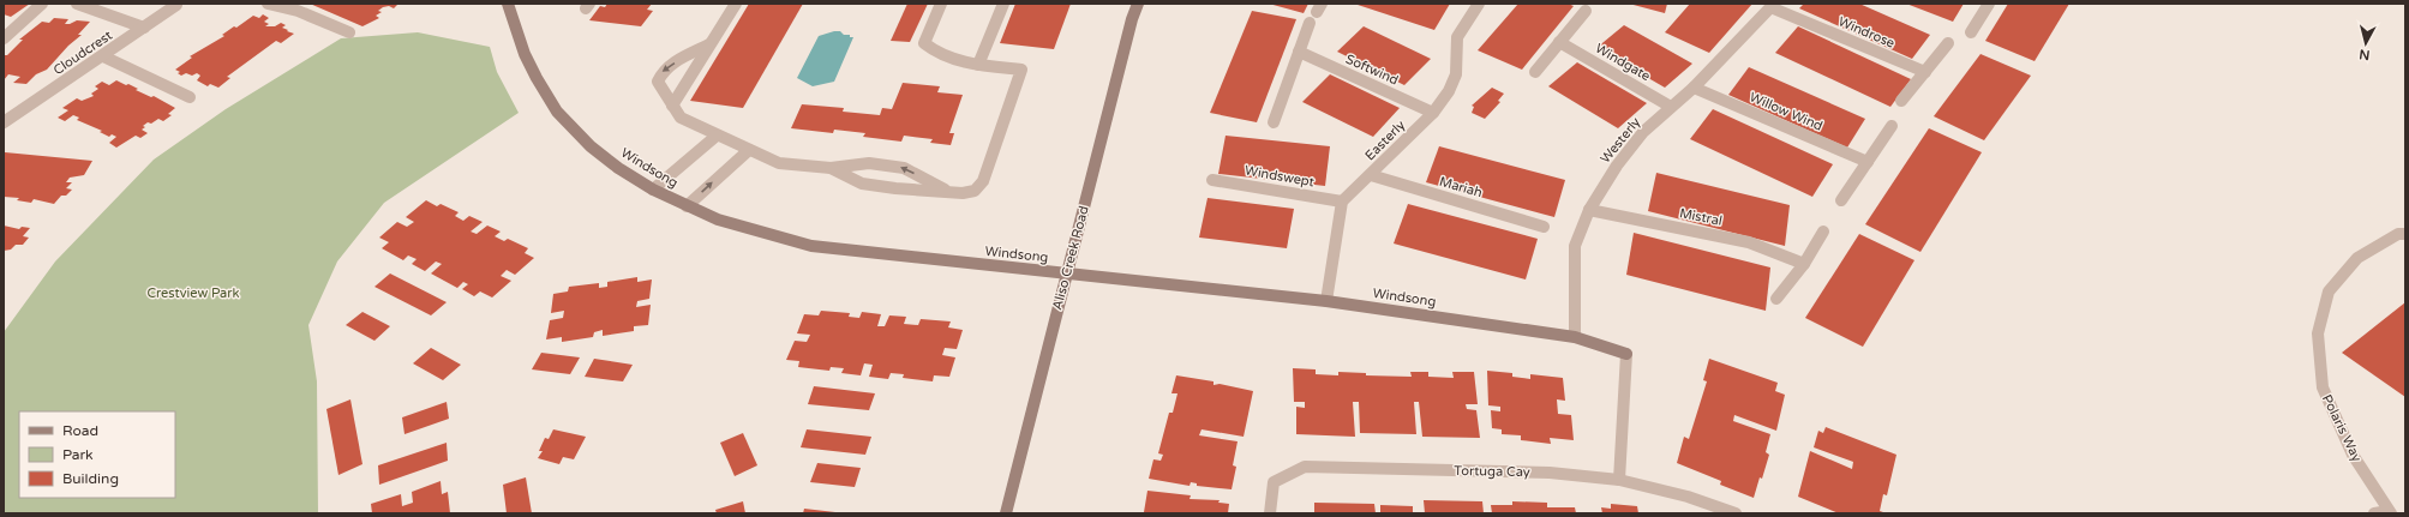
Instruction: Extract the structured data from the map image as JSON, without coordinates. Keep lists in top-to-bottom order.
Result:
{
  "streets": {
    "street": [
      "Windrose",
      "Cloudcrest",
      "Windgate",
      "Softwind",
      "Willow Wind",
      "Easterly",
      "Westerly",
      "Windsong",
      "Windswept",
      "Mariah",
      "Mistral",
      "Aliso Creek Road",
      "Polaris Way",
      "Tortuga Cay"
    ]
  },
  "crossings": [
    ["Windrose", "Westerly"],
    ["Windgate", "Westerly"],
    ["Softwind", "Easterly"],
    ["Willow Wind", "Westerly"],
    ["Easterly", "Windswept"],
    ["Easterly", "Mariah"],
    ["Westerly", "Windsong"],
    ["Westerly", "Mistral"],
    ["Windsong", "Aliso Creek Road"],
    ["Windsong", "Tortuga Cay"]
  ],
  "parks": ["Crestview Park"],
  "legend": ["Road", "Park", "Building"],
  "north": "bottom"
}
